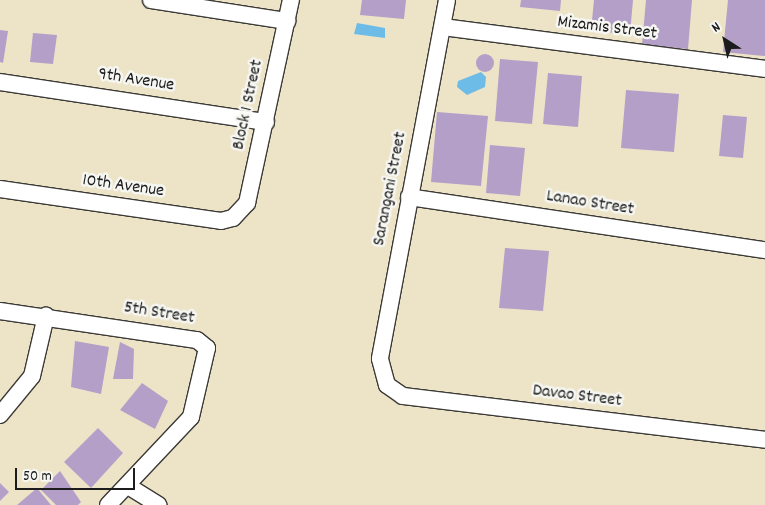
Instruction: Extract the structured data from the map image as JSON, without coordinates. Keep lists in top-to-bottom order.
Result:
{
  "streets": {
    "street": [
      "Mizamis Street",
      "9th Avenue",
      "Block 1 Street",
      "10th Avenue",
      "Sarangani Street",
      "Lanao Street",
      "5th Street",
      "Davao Street"
    ]
  },
  "crossings": [
    ["Mizamis Street", "Sarangani Street"],
    ["9th Avenue", "Block 1 Street"],
    ["Block 1 Street", "10th Avenue"],
    ["Sarangani Street", "Lanao Street"],
    ["Sarangani Street", "Davao Street"]
  ],
  "scale_bar": "50 m",
  "north": "top left"
}
